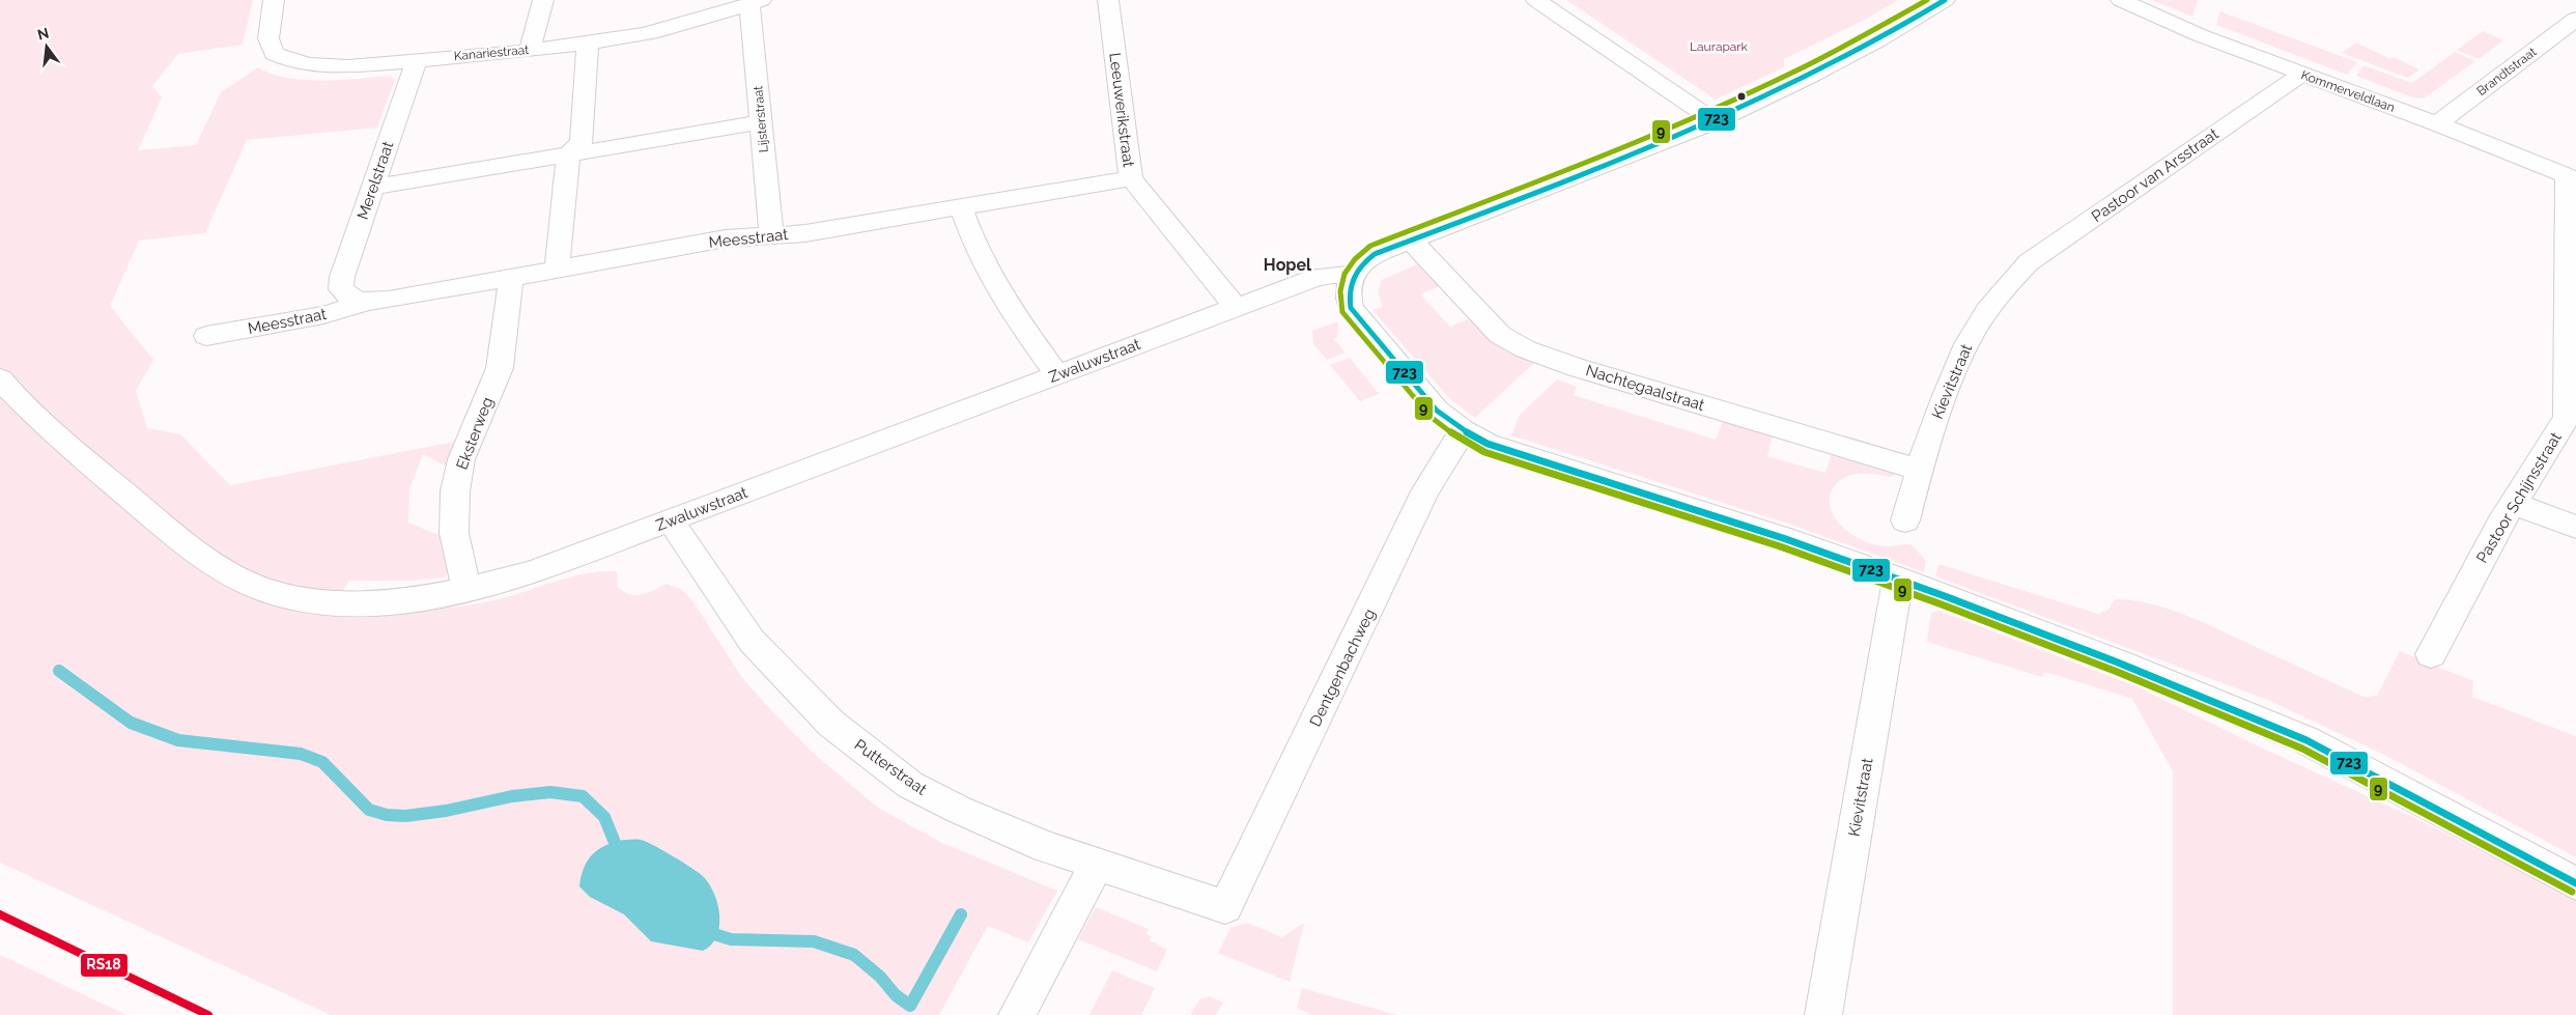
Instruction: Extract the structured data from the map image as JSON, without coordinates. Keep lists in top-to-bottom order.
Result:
{
  "streets": {
    "street": [
      "Kanariestraat",
      "Brandtstraat",
      "Kommerveldlaan",
      "Leeuwerikstraat",
      "Lijsterstraat",
      "Pastoor van Arsstraat",
      "Merelstraat",
      "Meesstraat",
      "Zwaluwstraat",
      "Kievitstraat",
      "Nachtegaalstraat",
      "Eksterweg",
      "Pastoor Schijnsstraat",
      "Dentgenbachweg",
      "Putterstraat"
    ]
  },
  "crossings": [
    ["Kanariestraat", "Lijsterstraat"],
    ["Kanariestraat", "Merelstraat"],
    ["Brandtstraat", "Kommerveldlaan"],
    ["Kommerveldlaan", "Pastoor van Arsstraat"],
    ["Kommerveldlaan", "Pastoor Schijnsstraat"],
    ["Leeuwerikstraat", "Meesstraat"],
    ["Leeuwerikstraat", "Zwaluwstraat"],
    ["Lijsterstraat", "Meesstraat"],
    ["Pastoor van Arsstraat", "Kievitstraat"],
    ["Merelstraat", "Meesstraat"],
    ["Meesstraat", "Eksterweg"],
    ["Zwaluwstraat", "Eksterweg"],
    ["Zwaluwstraat", "Putterstraat"],
    ["Kievitstraat", "Nachtegaalstraat"],
    ["Dentgenbachweg", "Putterstraat"]
  ],
  "districts": ["Hopel"],
  "parks": ["Laurapark"],
  "lines": ["transit line 723", "transit line 9", "transit line RS18"],
  "north": "top"
}
